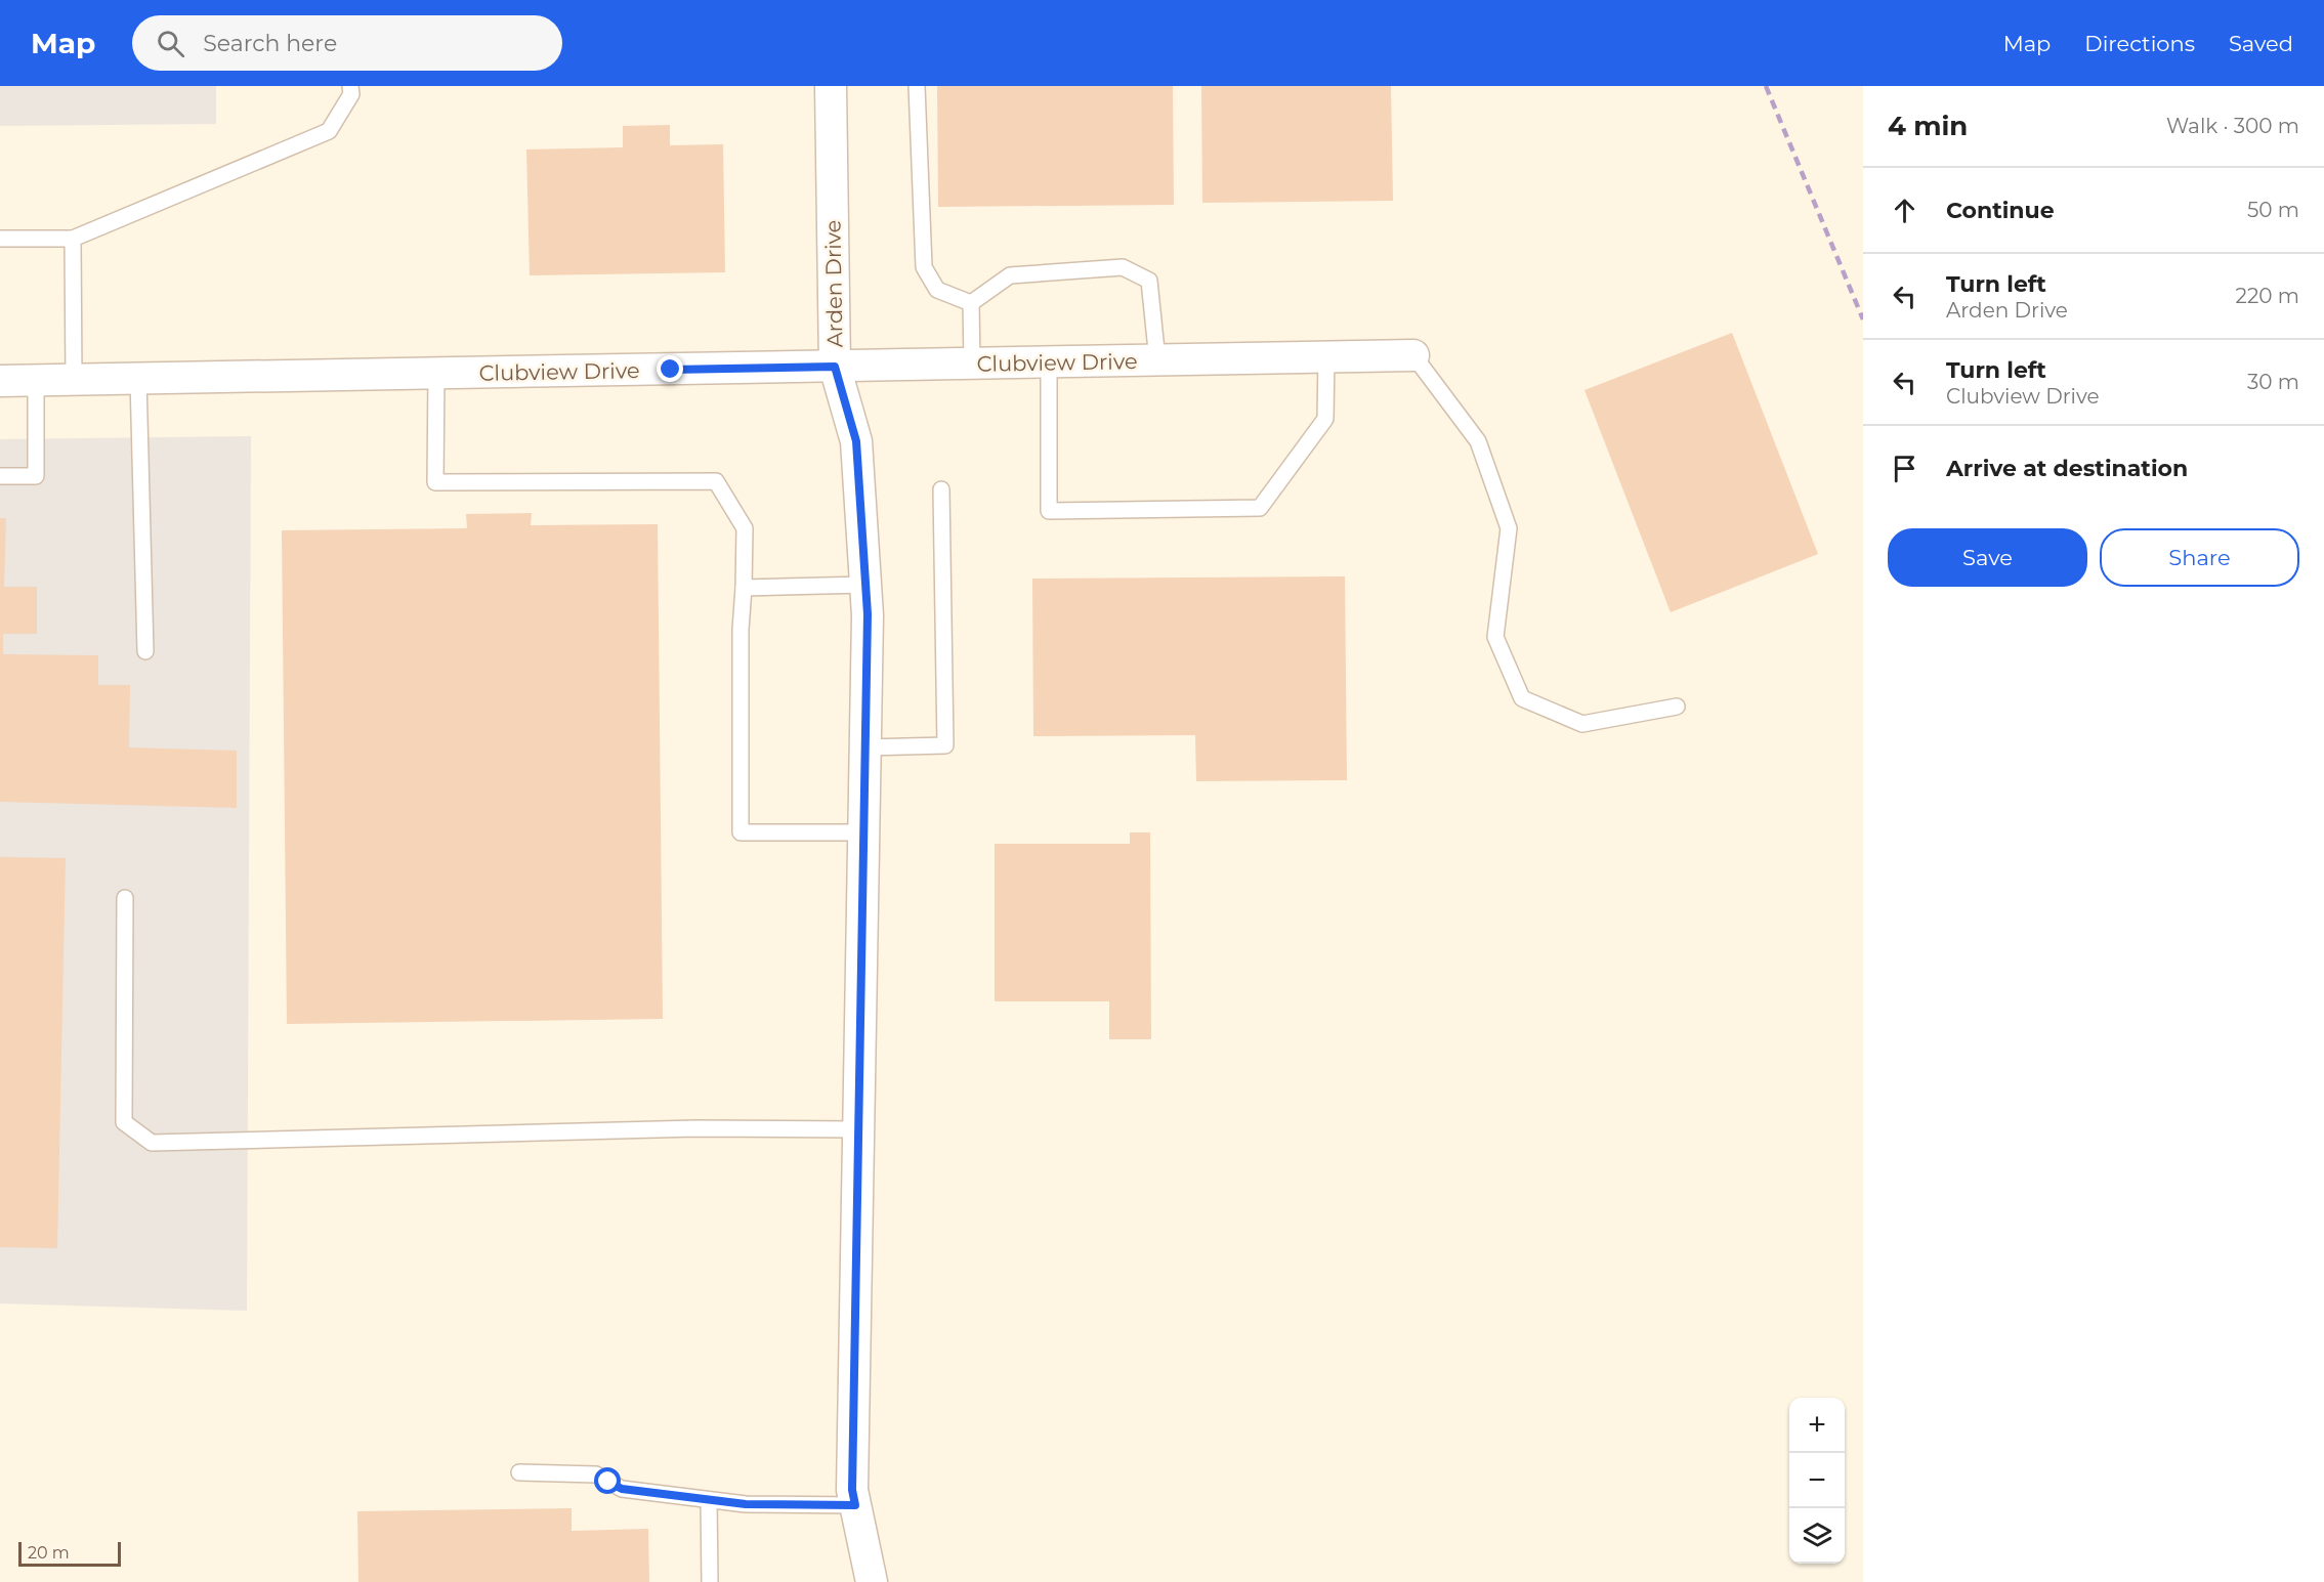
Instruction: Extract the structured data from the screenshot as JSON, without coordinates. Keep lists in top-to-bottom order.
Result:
{
  "streets": {
    "street": ["Arden Drive", "Clubview Drive"]
  },
  "crossings": [
    ["Arden Drive", "Clubview Drive"]
  ],
  "scale_bar": "20 m",
  "page": {
    "header": "Map",
    "search": "Search here",
    "nav": ["Map", "Directions", "Saved"],
    "heading": ["4 min", "Walk · 300 m"],
    "list": [
      ["Continue", "50 m"],
      ["Turn left", "Arden Drive", "220 m"],
      ["Turn left", "Clubview Drive", "30 m"],
      "Arrive at destination"
    ],
    "buttons": ["Save", "Share"],
    "map_buttons": ["+", "−"],
    "scale": "20 m"
  }
}
